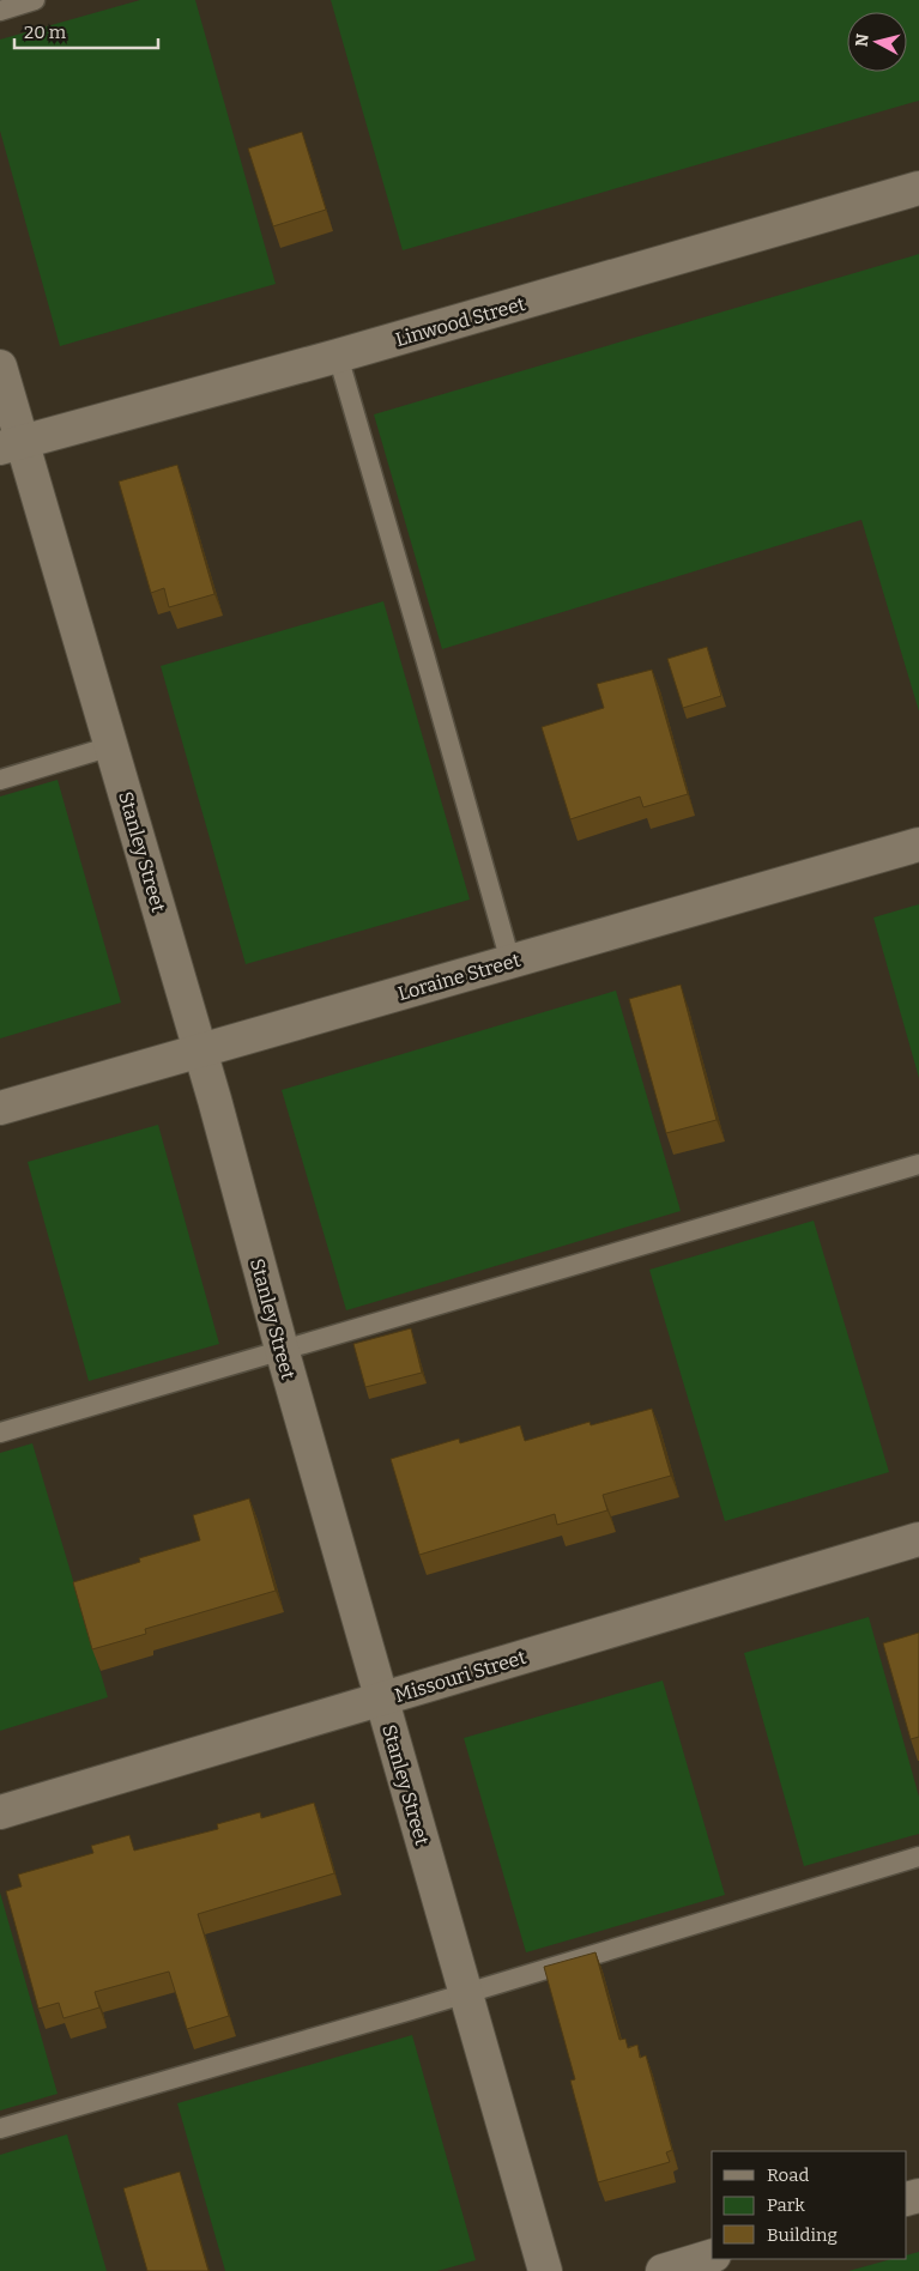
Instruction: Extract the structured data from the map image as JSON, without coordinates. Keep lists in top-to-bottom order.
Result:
{
  "streets": {
    "street": [
      "Linwood Street",
      "Stanley Street",
      "Loraine Street",
      "Missouri Street"
    ]
  },
  "crossings": [
    ["Linwood Street", "Stanley Street"],
    ["Stanley Street", "Loraine Street"],
    ["Stanley Street", "Missouri Street"]
  ],
  "legend": ["Road", "Park", "Building"],
  "scale_bar": "20 m",
  "north": "left"
}
